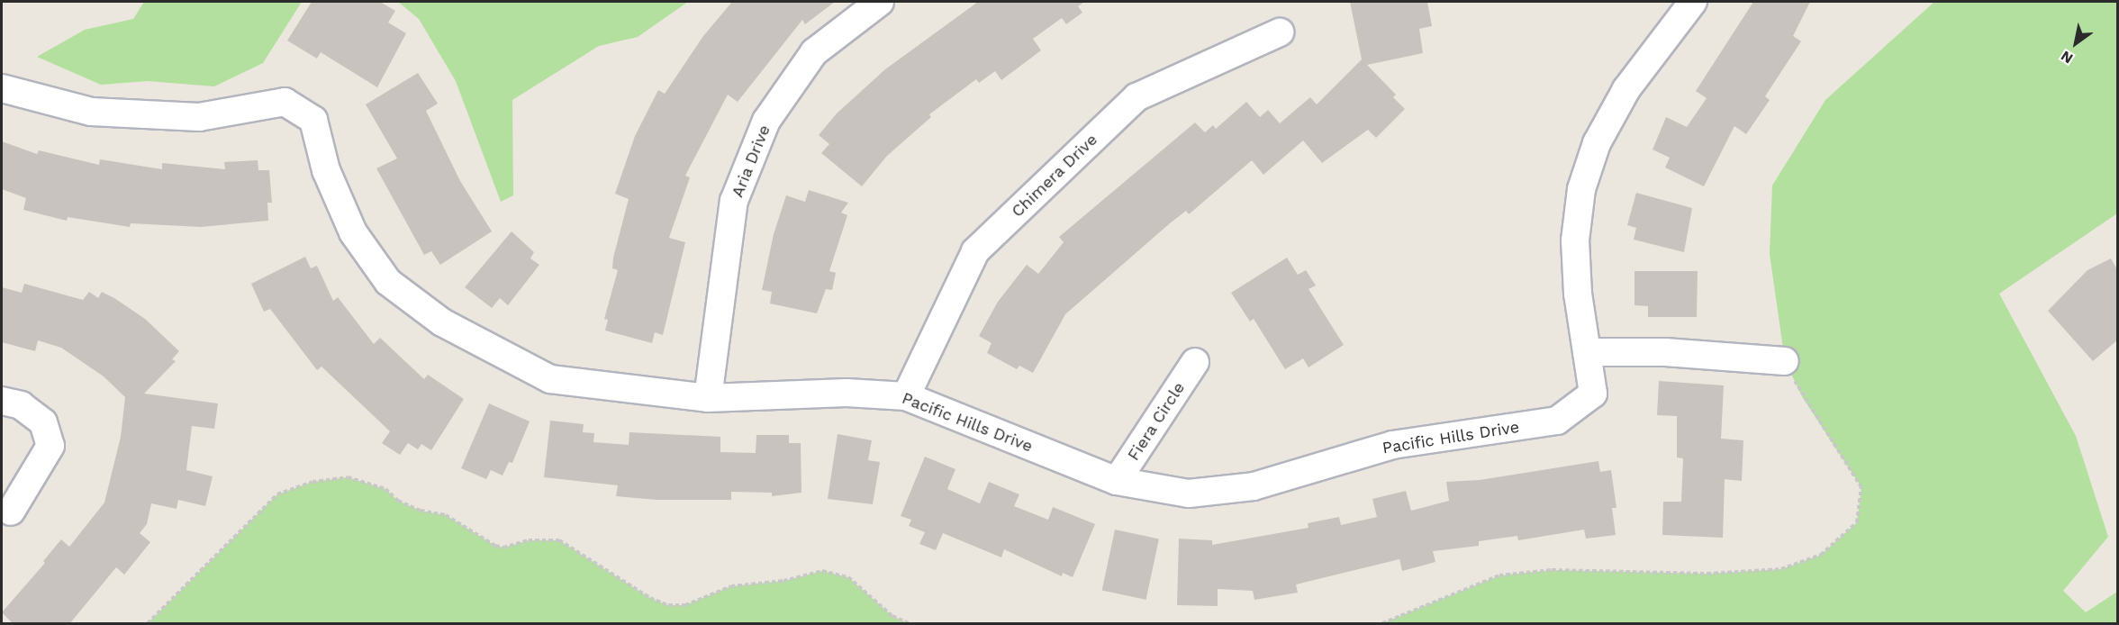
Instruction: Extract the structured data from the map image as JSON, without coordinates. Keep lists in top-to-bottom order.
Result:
{
  "streets": {
    "street": [
      "Aria Drive",
      "Chimera Drive",
      "Fiera Circle",
      "Pacific Hills Drive"
    ]
  },
  "crossings": [
    ["Aria Drive", "Pacific Hills Drive"],
    ["Chimera Drive", "Pacific Hills Drive"],
    ["Fiera Circle", "Pacific Hills Drive"]
  ],
  "north": "bottom left"
}
